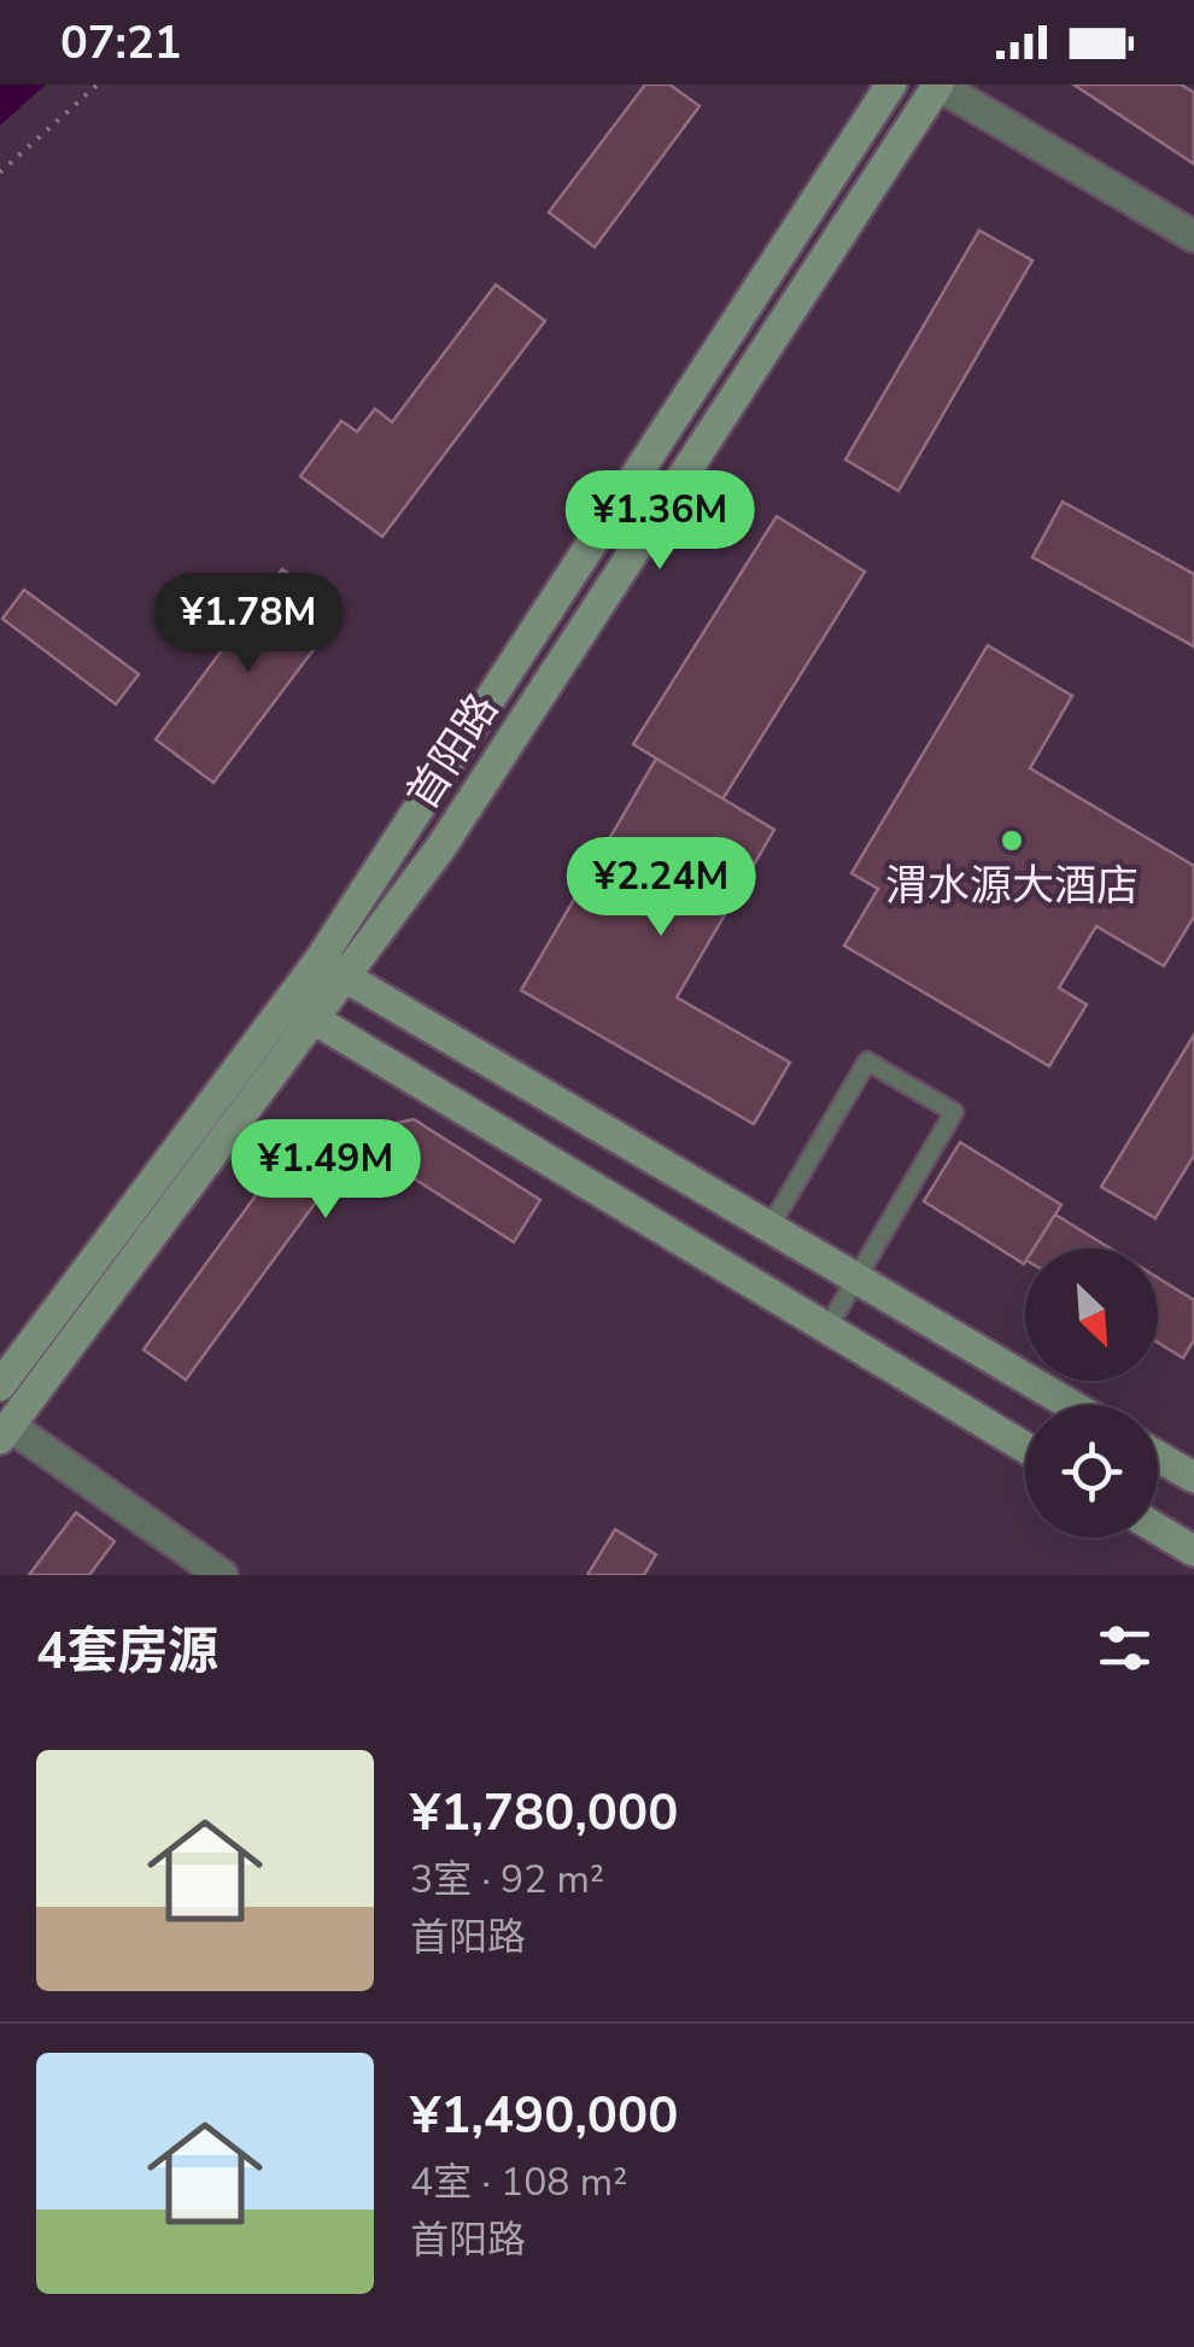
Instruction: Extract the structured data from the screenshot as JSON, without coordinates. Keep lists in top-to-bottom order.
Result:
{
  "streets": {
    "main road": ["首阳路"]
  },
  "places": ["渭水源大酒店"],
  "north": "bottom right",
  "page": {
    "status": "07:21",
    "price": [
      "¥1.36M",
      "¥1.78M",
      "¥2.24M",
      "¥1.49M"
    ],
    "heading": "4套房源",
    "list": [
      {
        "name": "¥1,780,000",
        "note": "3室 · 92 m² · 首阳路"
      },
      {
        "name": "¥1,490,000",
        "note": "4室 · 108 m² · 首阳路"
      }
    ]
  }
}
